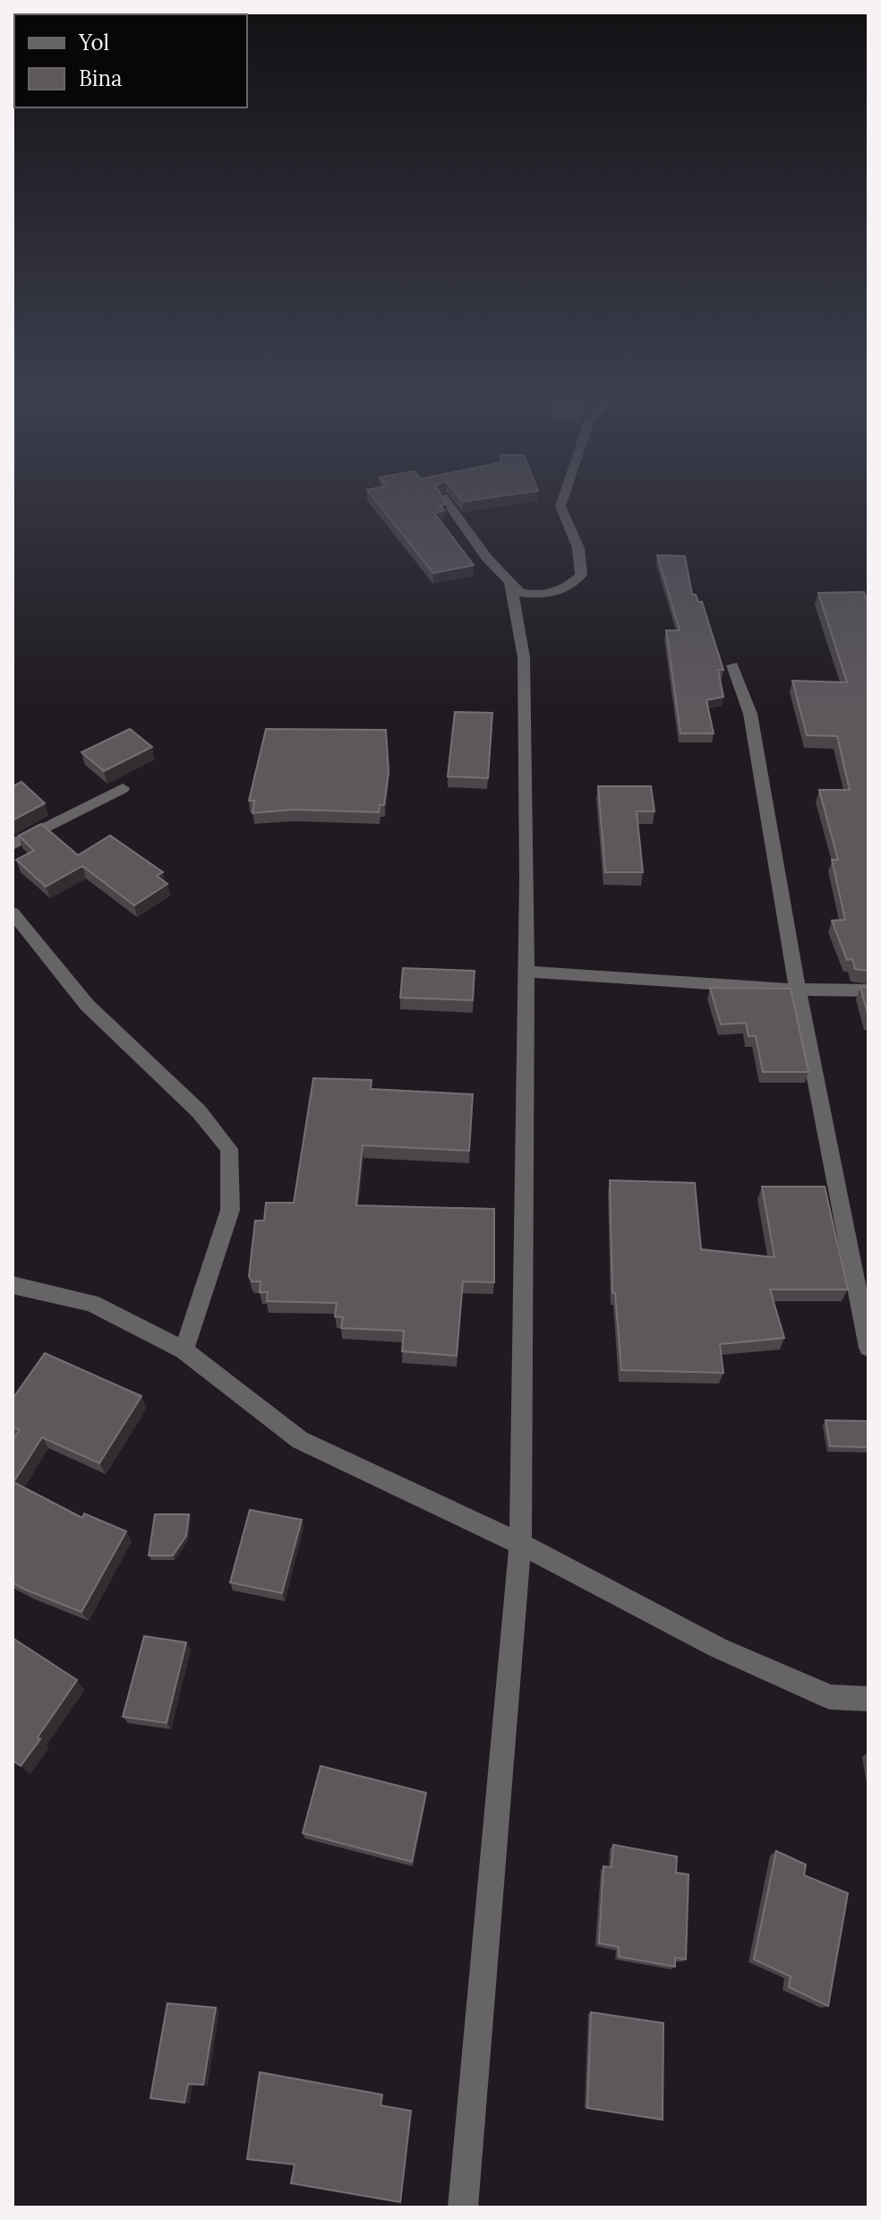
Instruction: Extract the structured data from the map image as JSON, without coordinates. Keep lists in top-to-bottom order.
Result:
{
  "legend": ["Yol", "Bina"]
}
